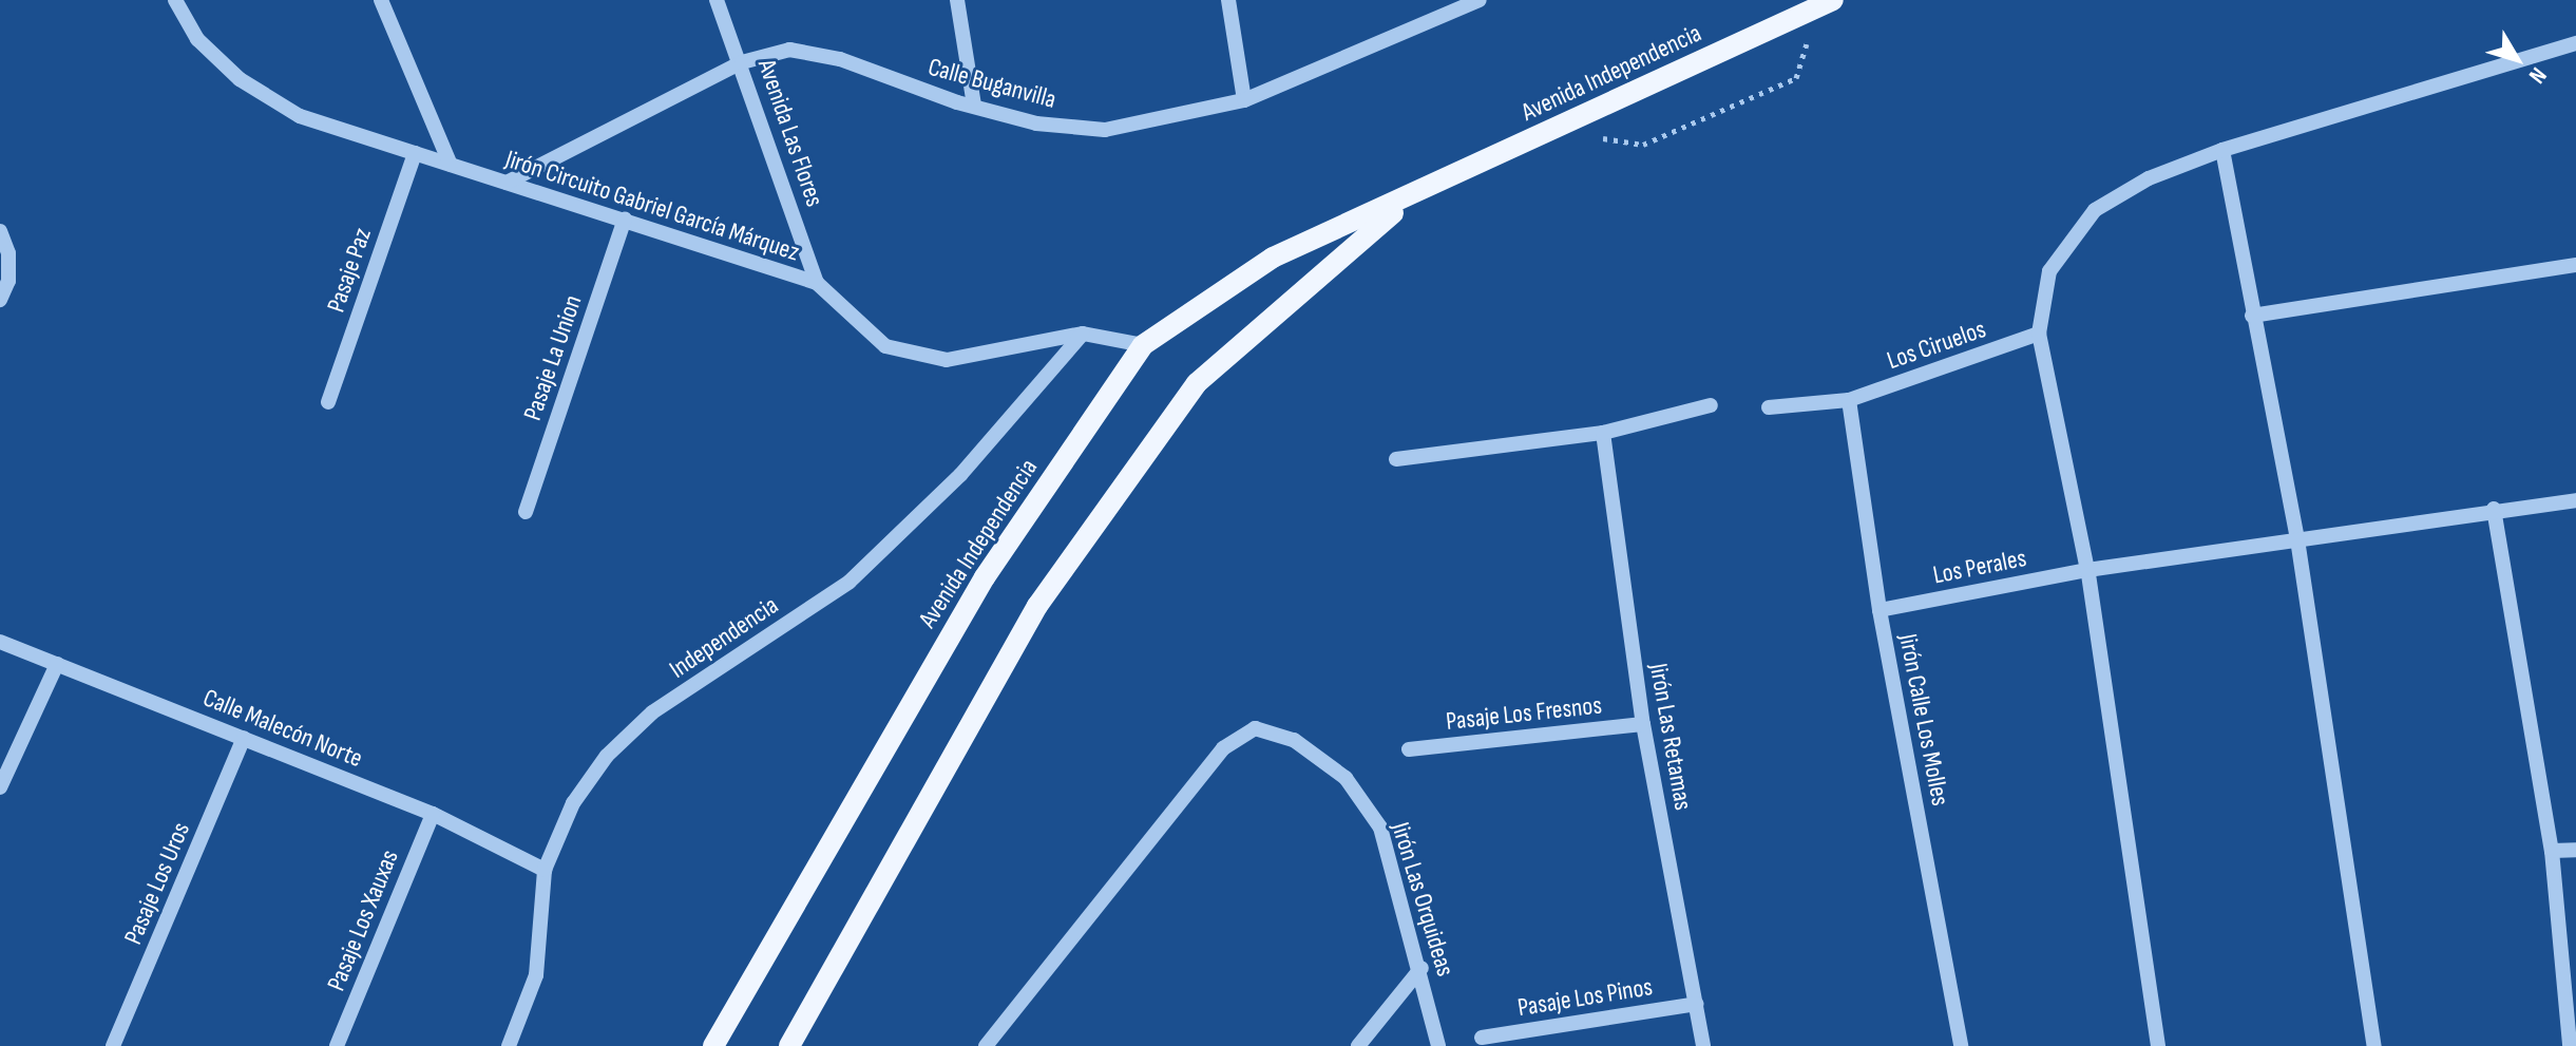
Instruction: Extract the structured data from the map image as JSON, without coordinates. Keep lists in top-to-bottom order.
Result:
{
  "streets": {
    "main road": ["Avenida Independencia"],
    "street": [
      "Calle Buganvilla",
      "Avenida Las Flores",
      "Jirón Circuito Gabriel García Márquez",
      "Pasaje Paz",
      "Los Ciruelos",
      "Pasaje La Union",
      "Los Perales",
      "Independencia",
      "Pasaje Los Fresnos",
      "Jirón Calle Los Molles",
      "Calle Malecón Norte",
      "Jirón Las Retamas",
      "Pasaje Los Uros",
      "Jirón Las Orquideas",
      "Pasaje Los Xauxas",
      "Pasaje Los Pinos"
    ]
  },
  "crossings": [
    ["Avenida Independencia", "Jirón Circuito Gabriel García Márquez"],
    ["Calle Buganvilla", "Avenida Las Flores"],
    ["Calle Buganvilla", "Jirón Circuito Gabriel García Márquez"],
    ["Avenida Las Flores", "Jirón Circuito Gabriel García Márquez"],
    ["Jirón Circuito Gabriel García Márquez", "Pasaje Paz"],
    ["Jirón Circuito Gabriel García Márquez", "Pasaje La Union"],
    ["Jirón Circuito Gabriel García Márquez", "Independencia"],
    ["Los Ciruelos", "Jirón Calle Los Molles"],
    ["Los Perales", "Jirón Calle Los Molles"],
    ["Independencia", "Calle Malecón Norte"],
    ["Pasaje Los Fresnos", "Jirón Las Retamas"],
    ["Calle Malecón Norte", "Pasaje Los Uros"],
    ["Calle Malecón Norte", "Pasaje Los Xauxas"],
    ["Jirón Las Retamas", "Pasaje Los Pinos"]
  ],
  "north": "bottom right"
}
